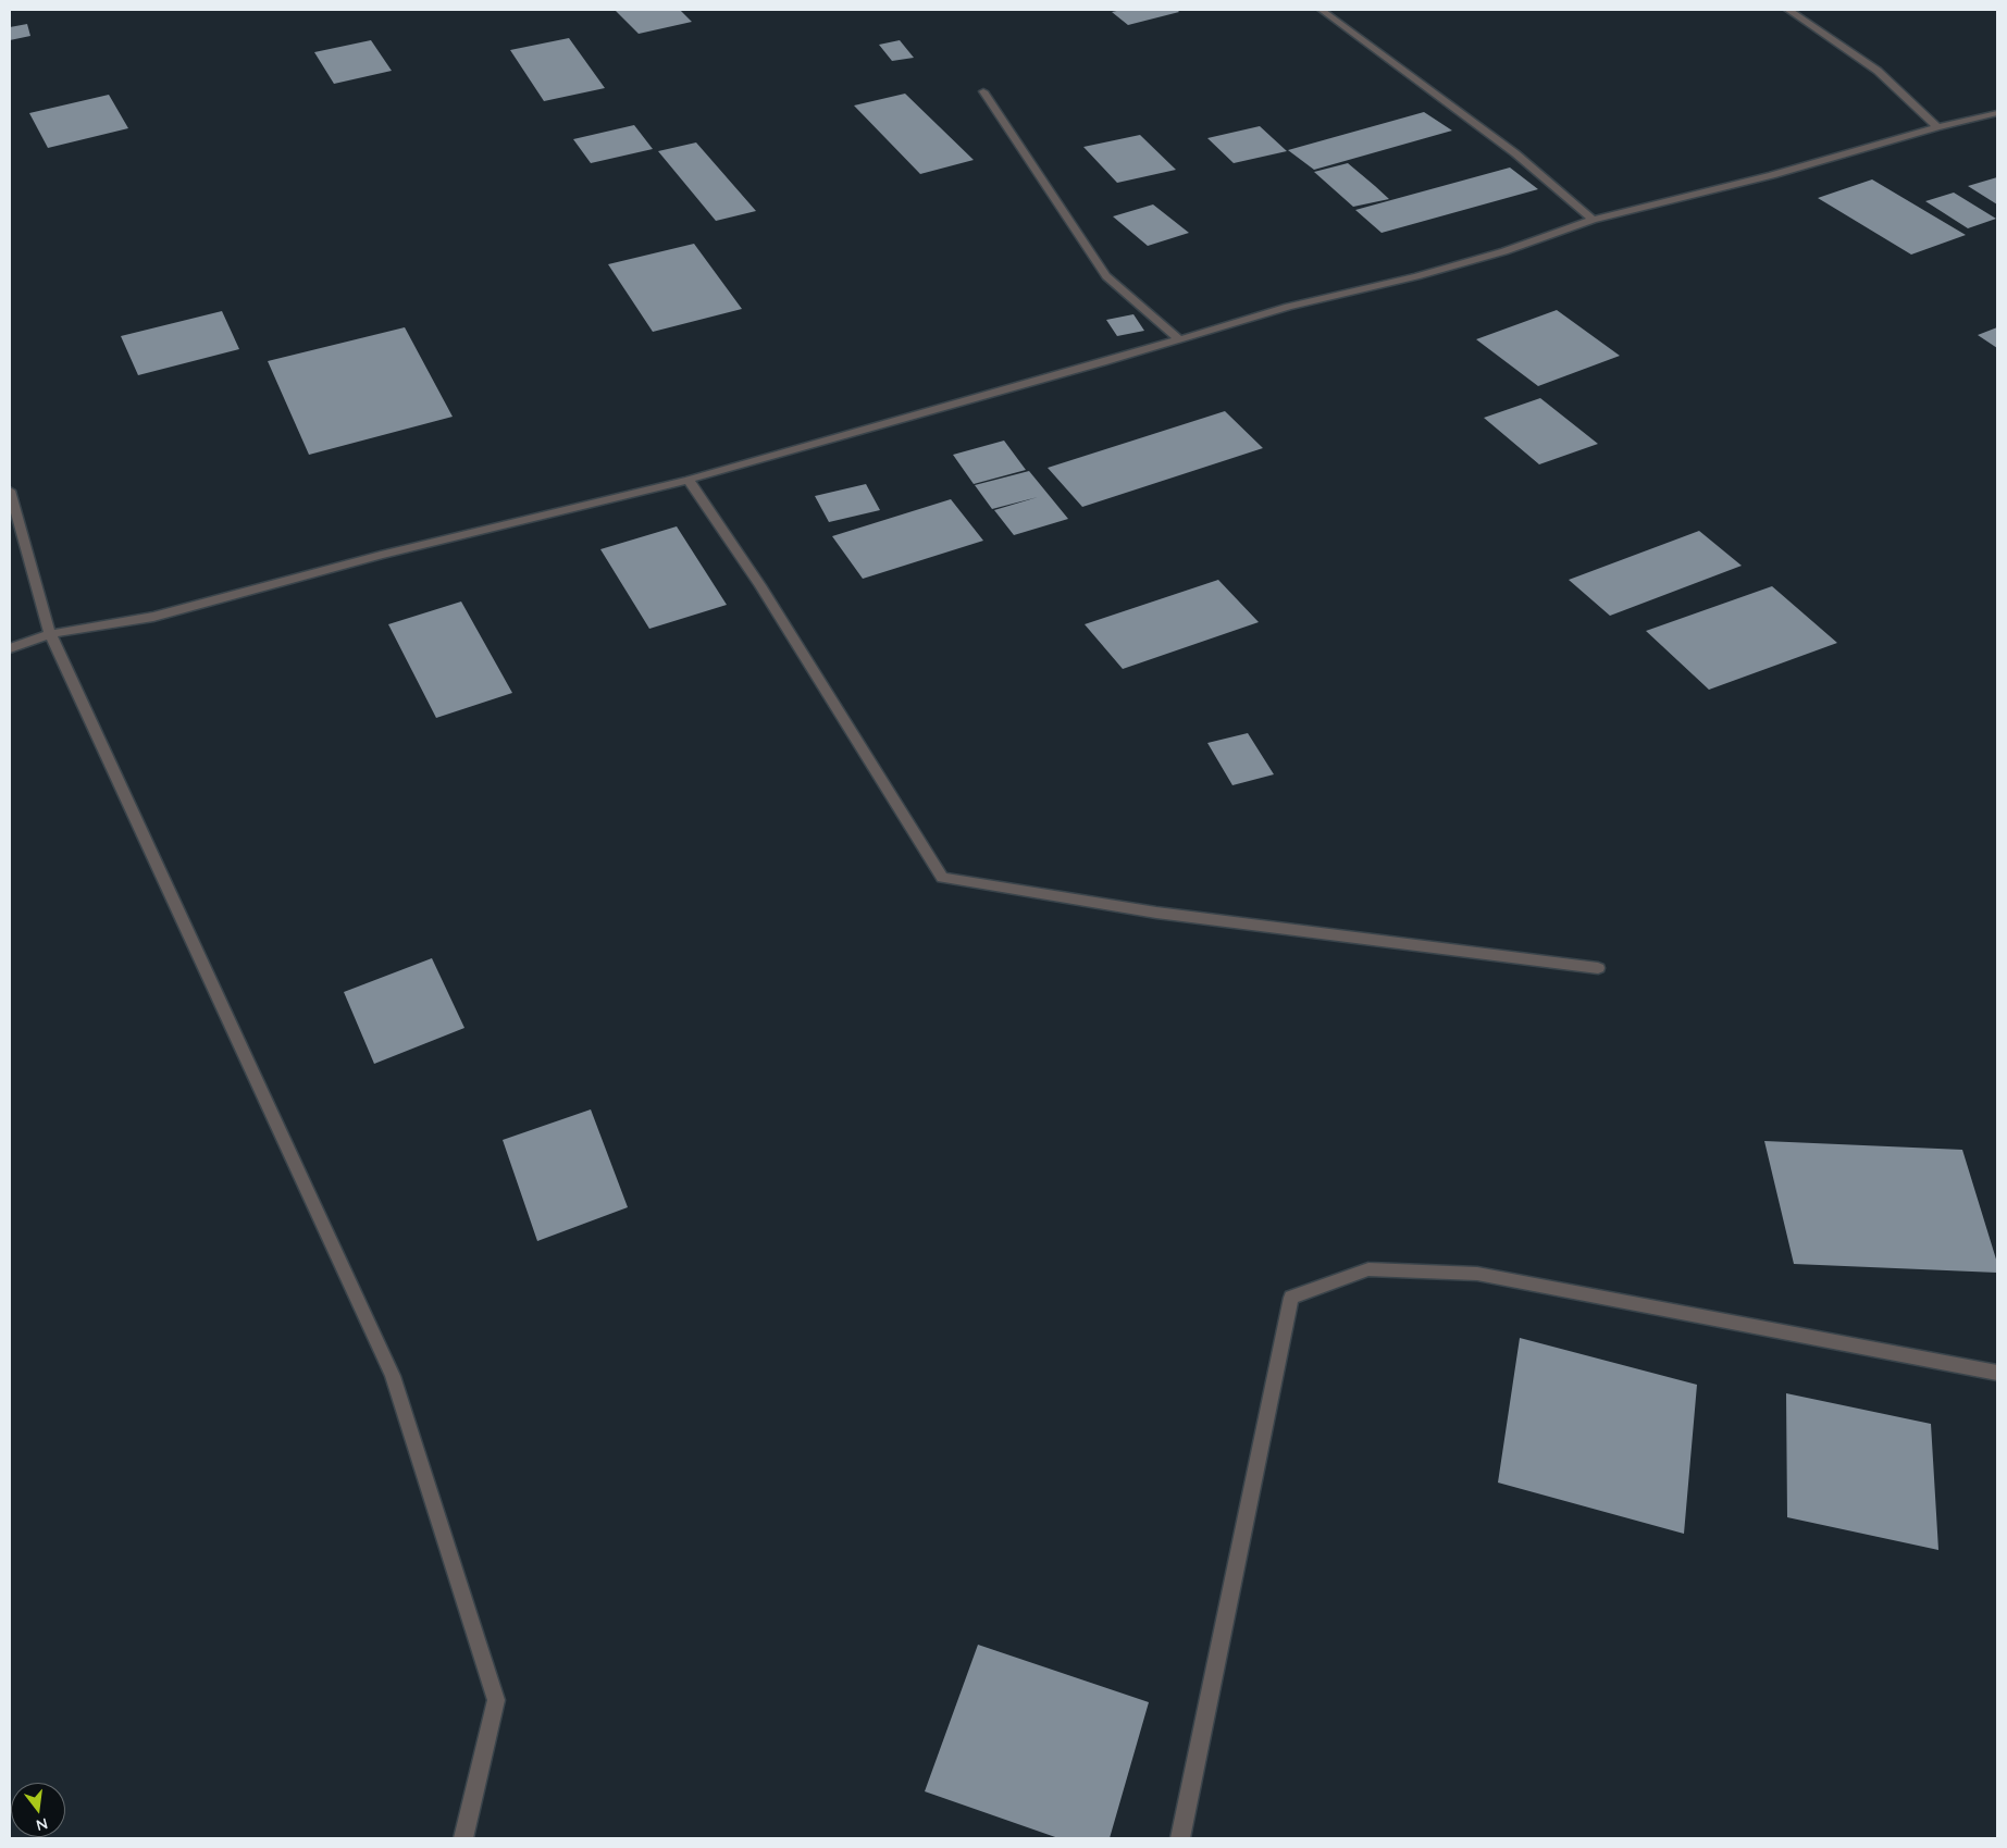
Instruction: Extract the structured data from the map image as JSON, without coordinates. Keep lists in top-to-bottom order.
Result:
{
  "north": "bottom"
}
